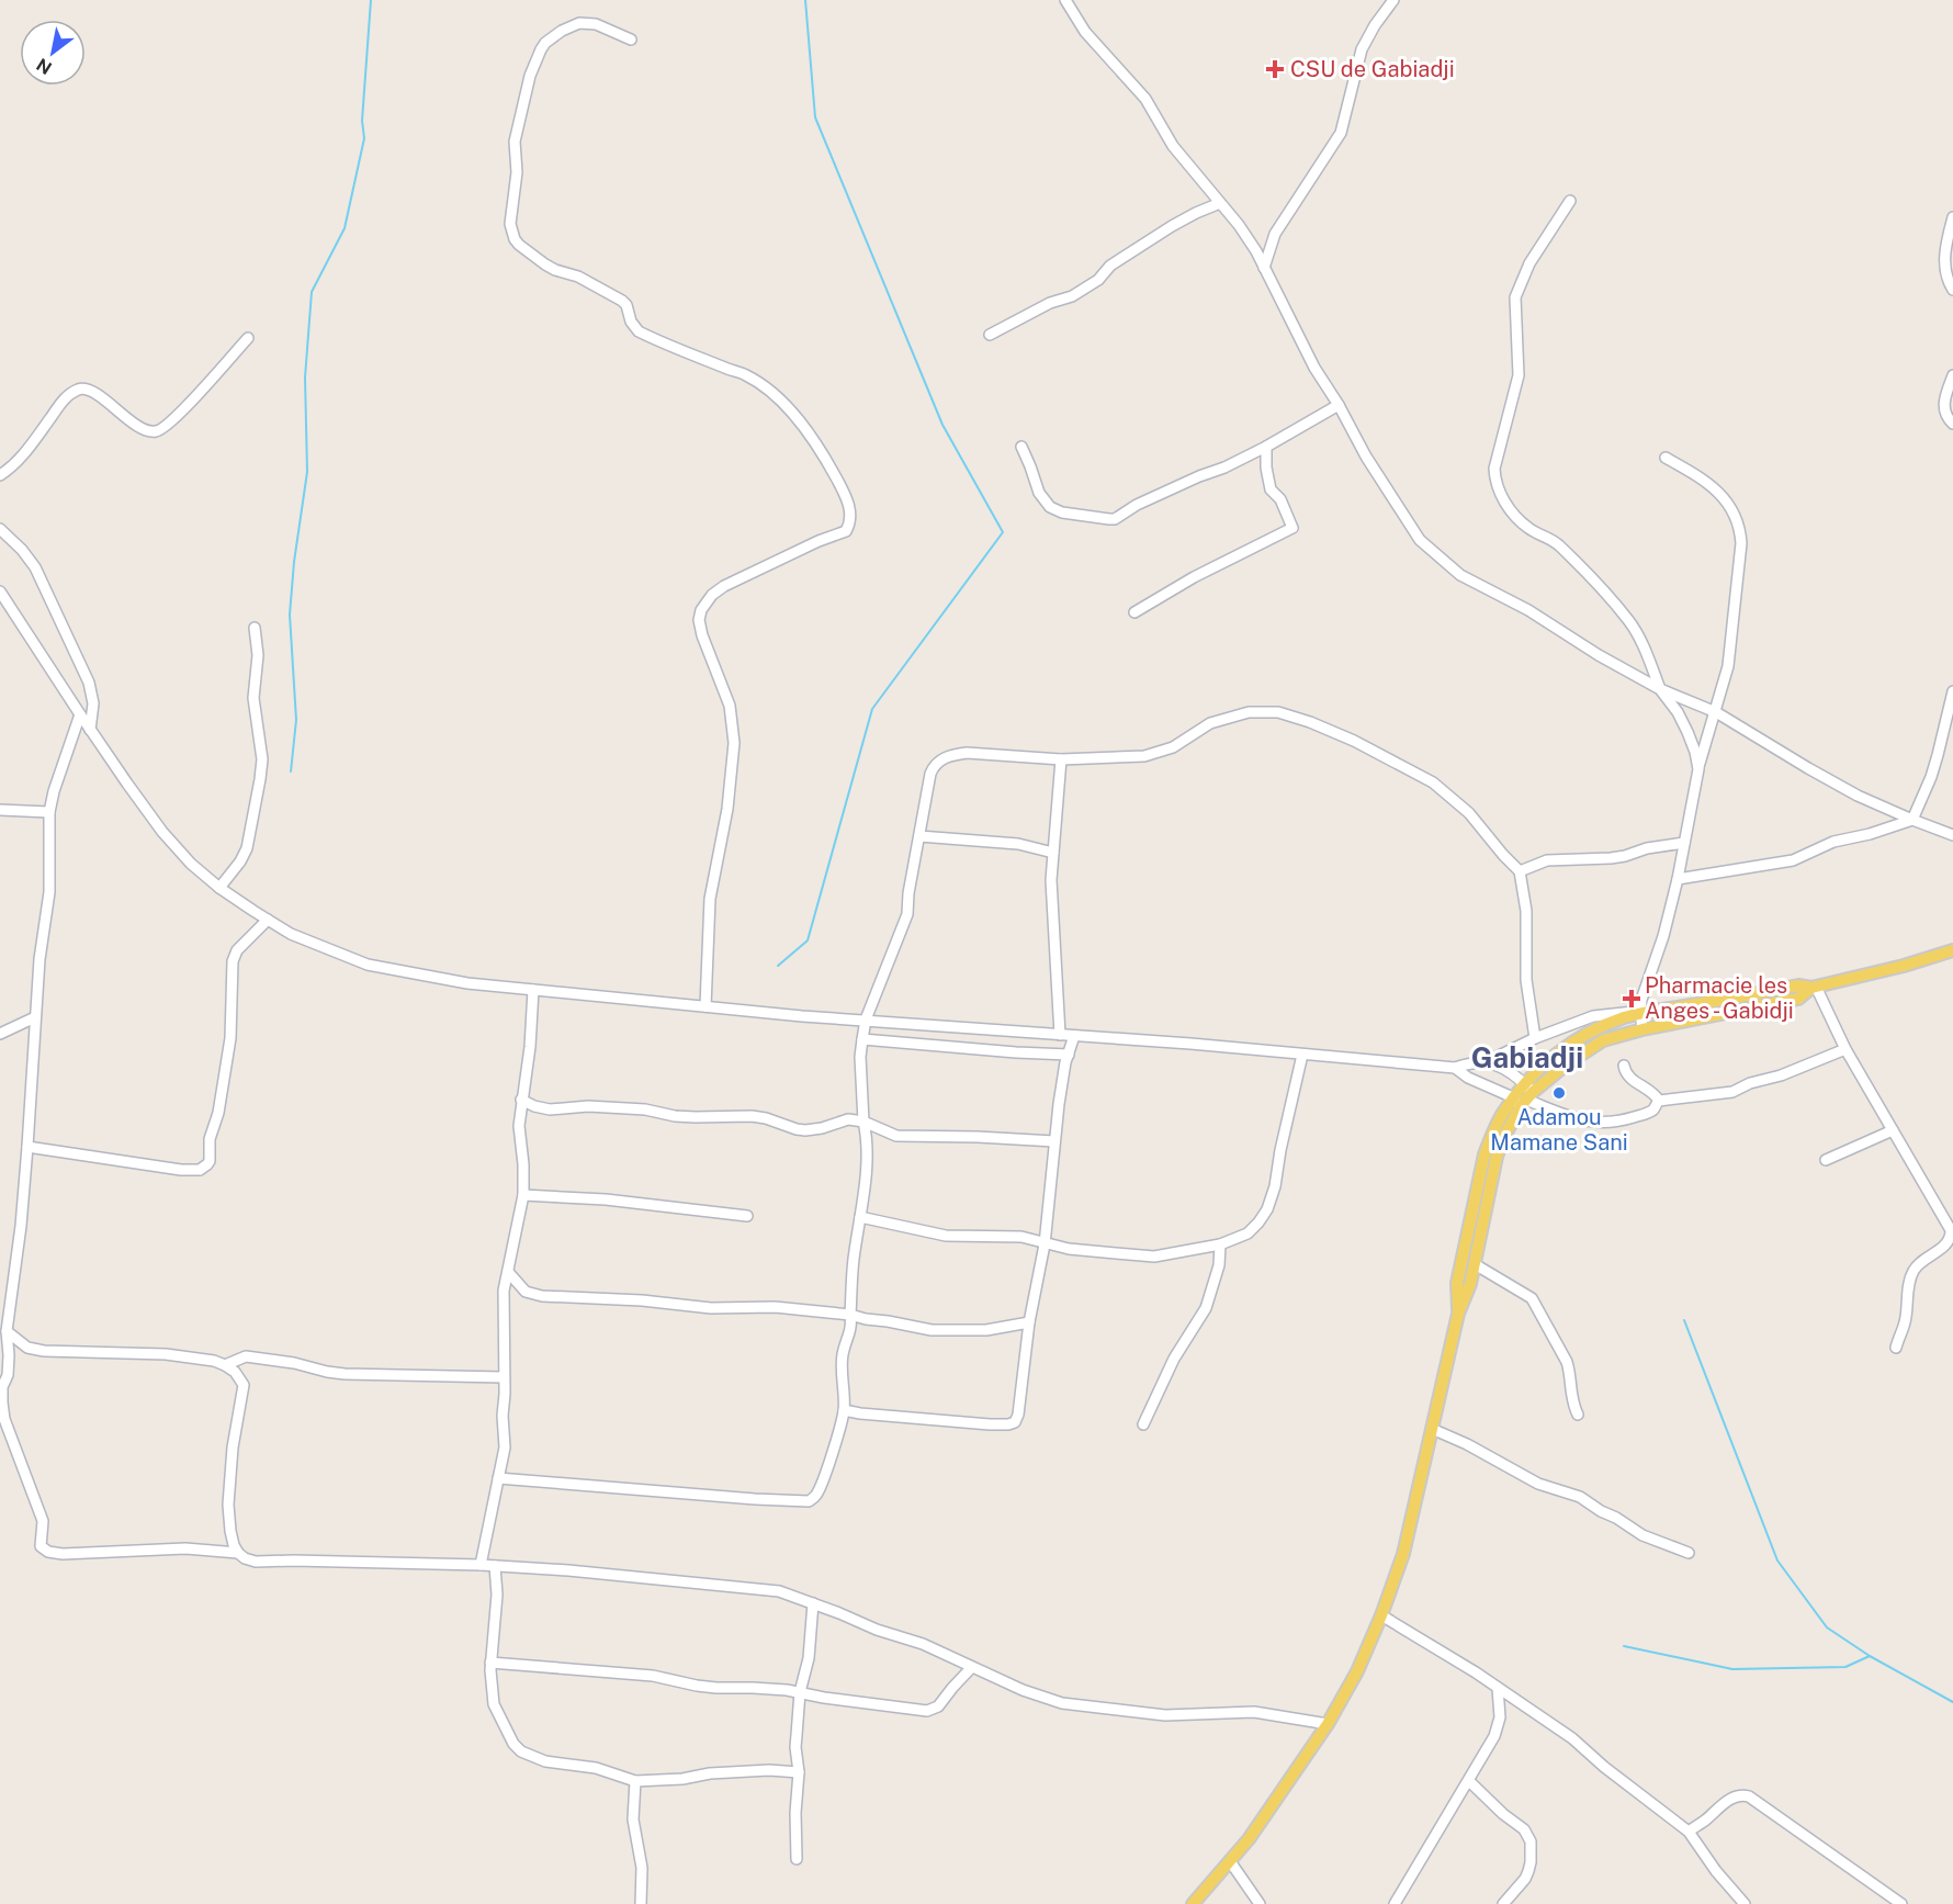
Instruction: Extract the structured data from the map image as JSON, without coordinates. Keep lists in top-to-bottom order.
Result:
{
  "districts": ["Gabiadji"],
  "places": {
    "health": ["CSU de Gabiadji", "Pharmacie les Anges - Gabidji"],
    "other": ["Adamou Mamane Sani"]
  },
  "north": "bottom left"
}
